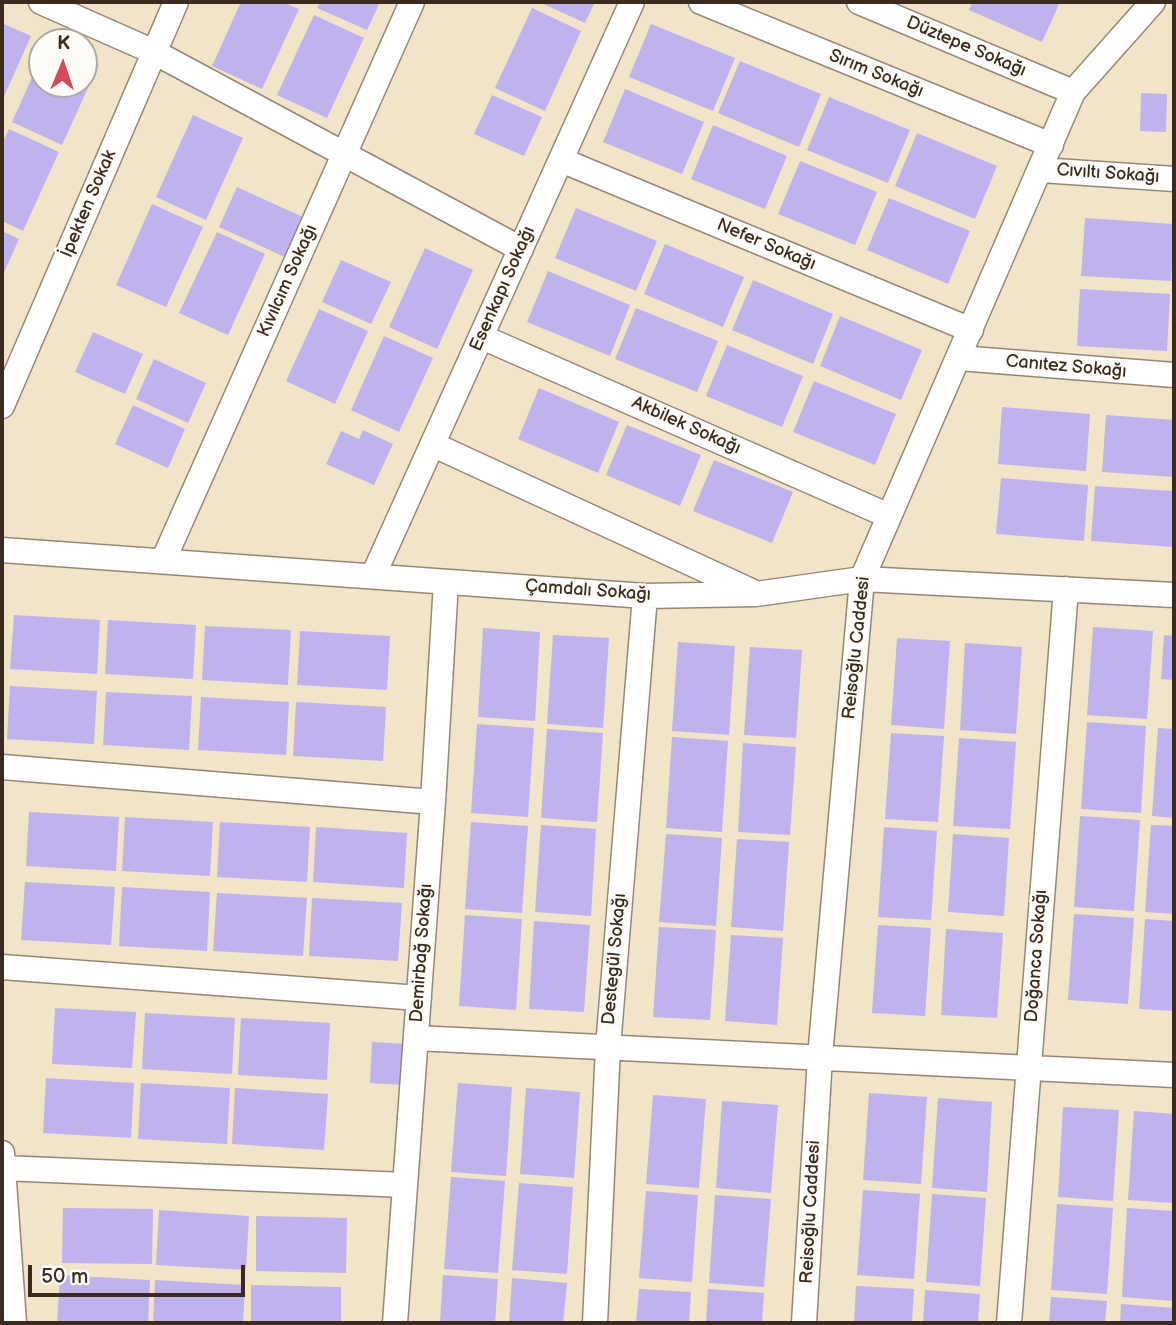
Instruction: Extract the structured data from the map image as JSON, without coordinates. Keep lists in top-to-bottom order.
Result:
{
  "streets": {
    "street": [
      "Düztepe Sokağı",
      "Sırım Sokağı",
      "Cıvıltı Sokağı",
      "İpekten Sokak",
      "Nefer Sokağı",
      "Kıvılcım Sokağı",
      "Esenkapı Sokağı",
      "Canıtez Sokağı",
      "Akbilek Sokağı",
      "Çamdalı Sokağı",
      "Reisoğlu Caddesi",
      "Demirbağ Sokağı",
      "Doğanca Sokağı",
      "Destegül Sokağı"
    ]
  },
  "crossings": [
    ["Düztepe Sokağı", "Reisoğlu Caddesi"],
    ["Sırım Sokağı", "Reisoğlu Caddesi"],
    ["Cıvıltı Sokağı", "Reisoğlu Caddesi"],
    ["Nefer Sokağı", "Esenkapı Sokağı"],
    ["Nefer Sokağı", "Reisoğlu Caddesi"],
    ["Kıvılcım Sokağı", "Çamdalı Sokağı"],
    ["Esenkapı Sokağı", "Akbilek Sokağı"],
    ["Esenkapı Sokağı", "Çamdalı Sokağı"],
    ["Canıtez Sokağı", "Reisoğlu Caddesi"],
    ["Akbilek Sokağı", "Reisoğlu Caddesi"],
    ["Çamdalı Sokağı", "Reisoğlu Caddesi"],
    ["Çamdalı Sokağı", "Demirbağ Sokağı"],
    ["Çamdalı Sokağı", "Doğanca Sokağı"],
    ["Çamdalı Sokağı", "Destegül Sokağı"]
  ],
  "scale_bar": "50 m",
  "north": "top"
}
